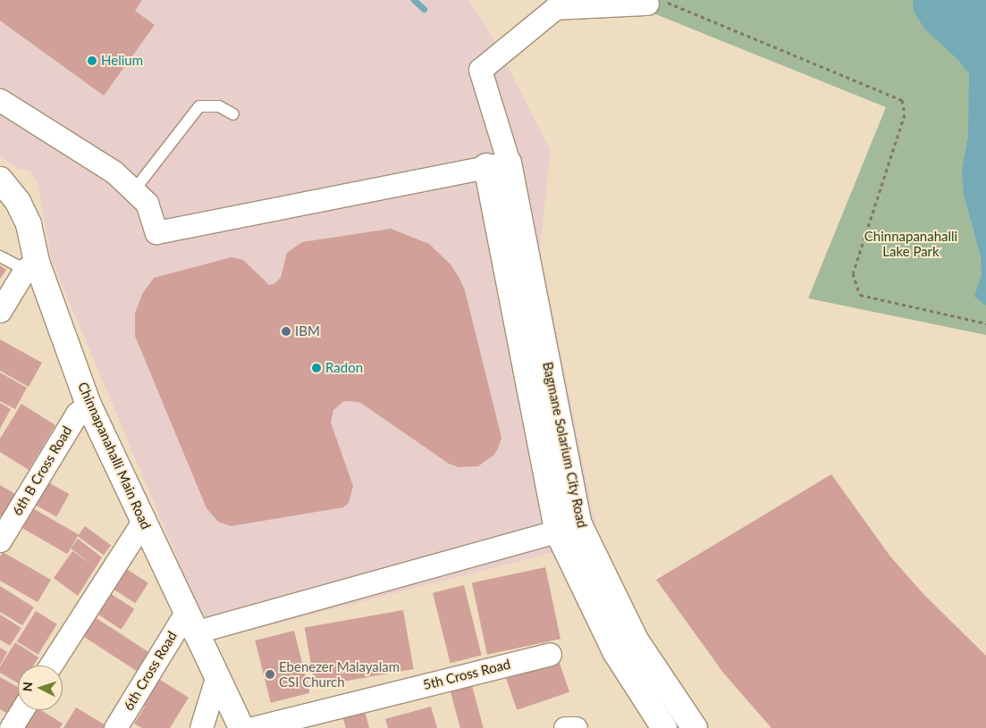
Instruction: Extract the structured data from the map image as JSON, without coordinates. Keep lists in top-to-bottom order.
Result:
{
  "streets": {
    "street": [
      "Bagmane Solarium City Road",
      "Chinnapanahalli Main Road",
      "6th B Cross Road",
      "6th Cross Road",
      "5th Cross Road"
    ]
  },
  "crossings": [
    ["Chinnapanahalli Main Road", "6th B Cross Road"],
    ["Chinnapanahalli Main Road", "6th Cross Road"]
  ],
  "parks": ["Chinnapanahalli Lake Park"],
  "places": [
    "Helium",
    "IBM",
    "Radon",
    "Ebenezer Malayalam CSI Church"
  ],
  "north": "left"
}
